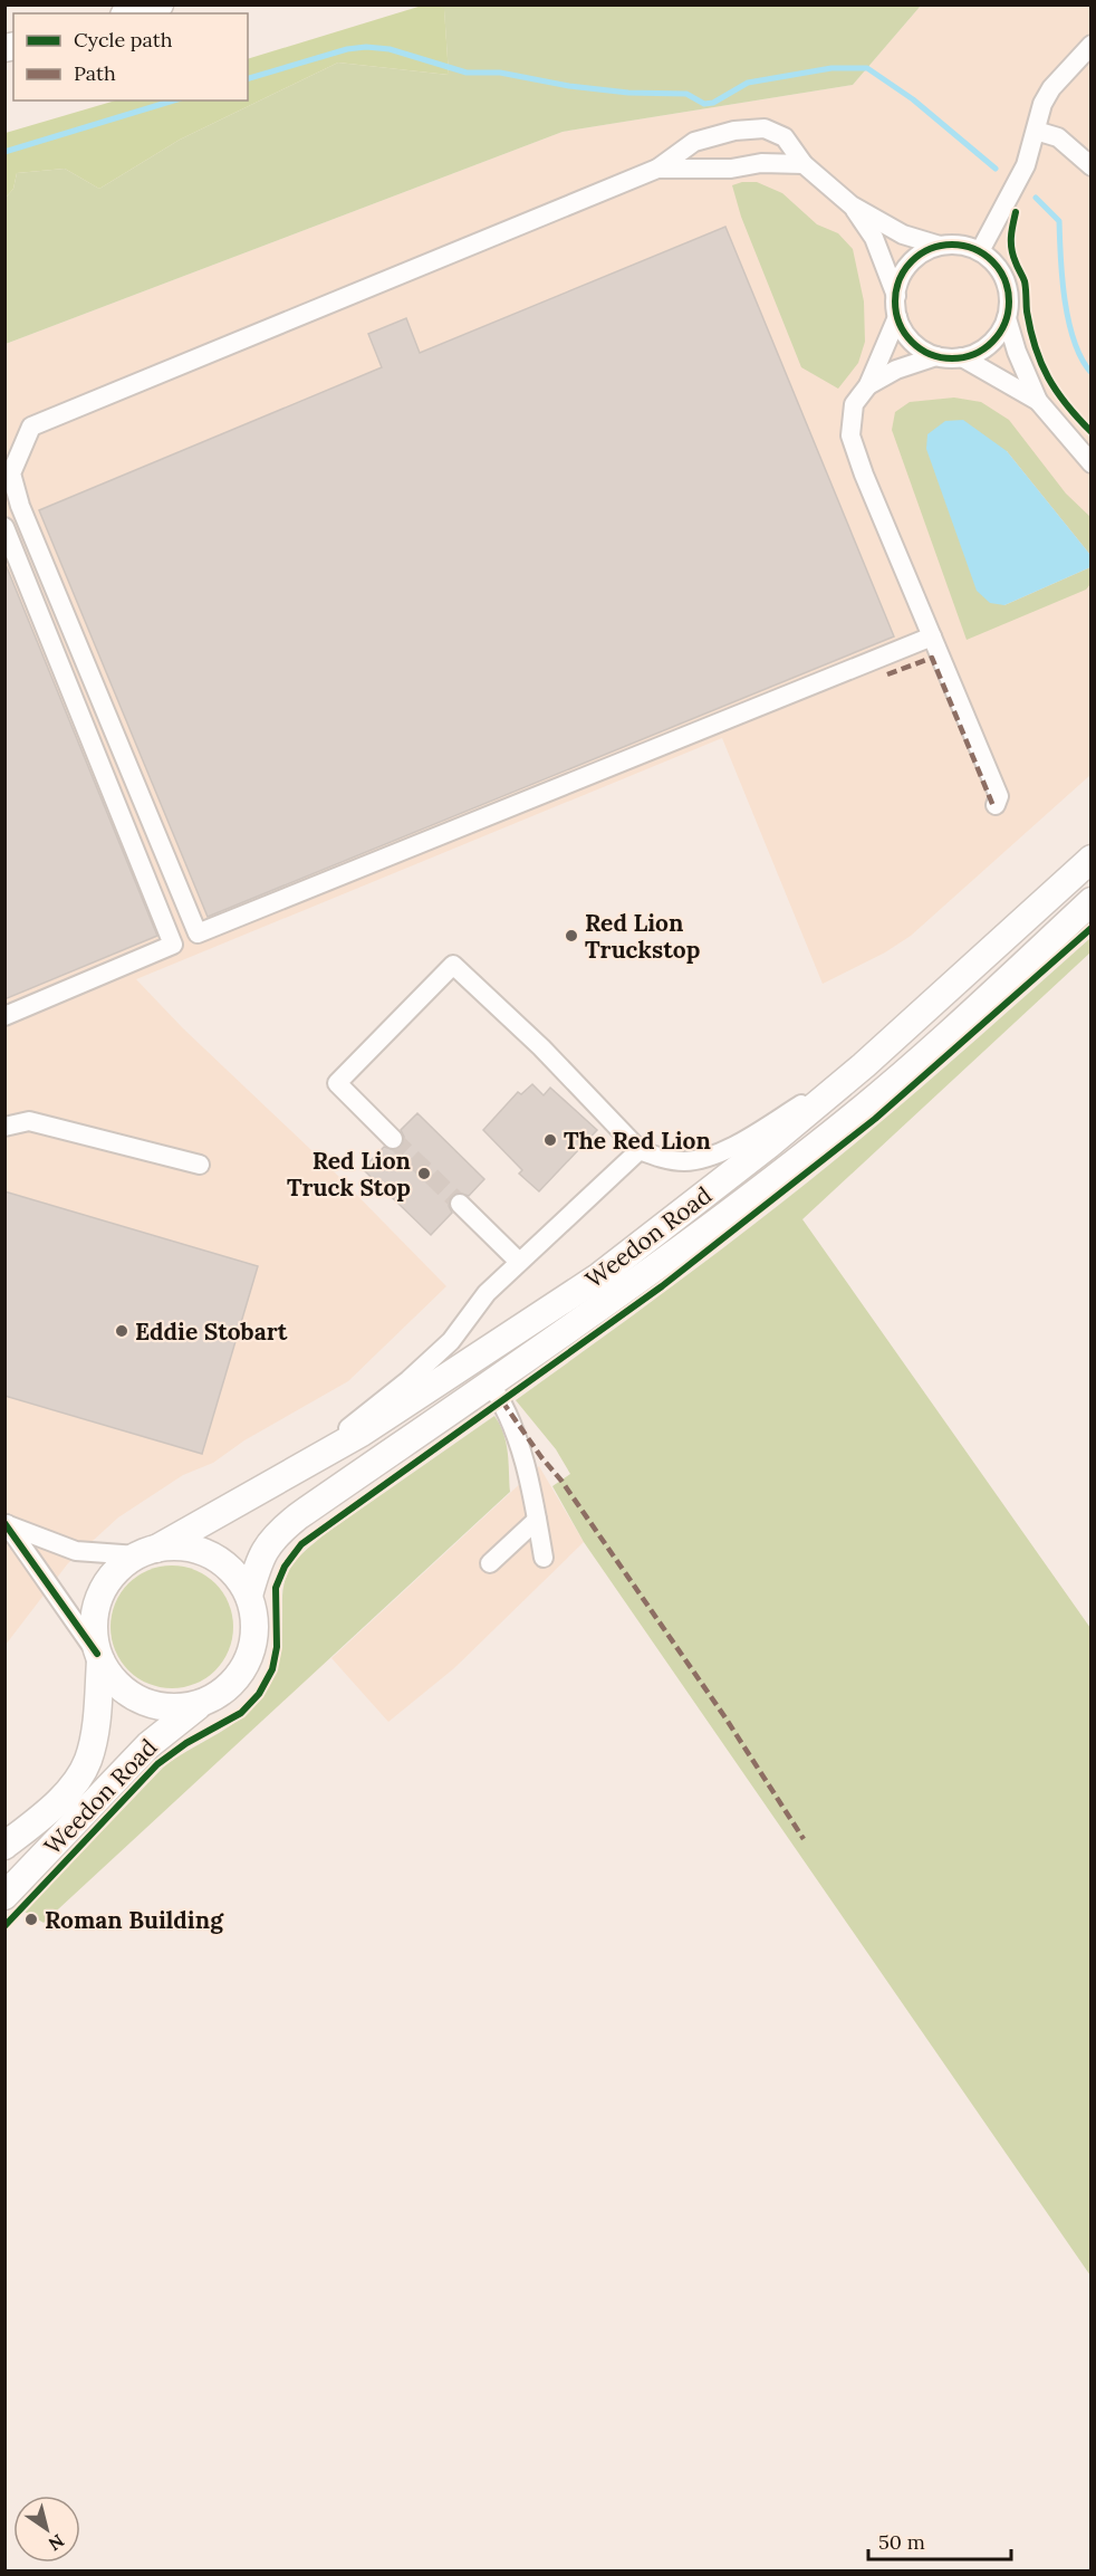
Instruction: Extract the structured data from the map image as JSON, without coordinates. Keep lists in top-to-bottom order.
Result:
{
  "streets": {
    "highway": ["Weedon Road"]
  },
  "places": [
    "Red Lion Truckstop",
    "The Red Lion",
    "Red Lion Truck Stop",
    "Eddie Stobart",
    "Roman Building"
  ],
  "legend": ["Cycle path", "Path"],
  "scale_bar": "50 m",
  "north": "bottom right"
}
